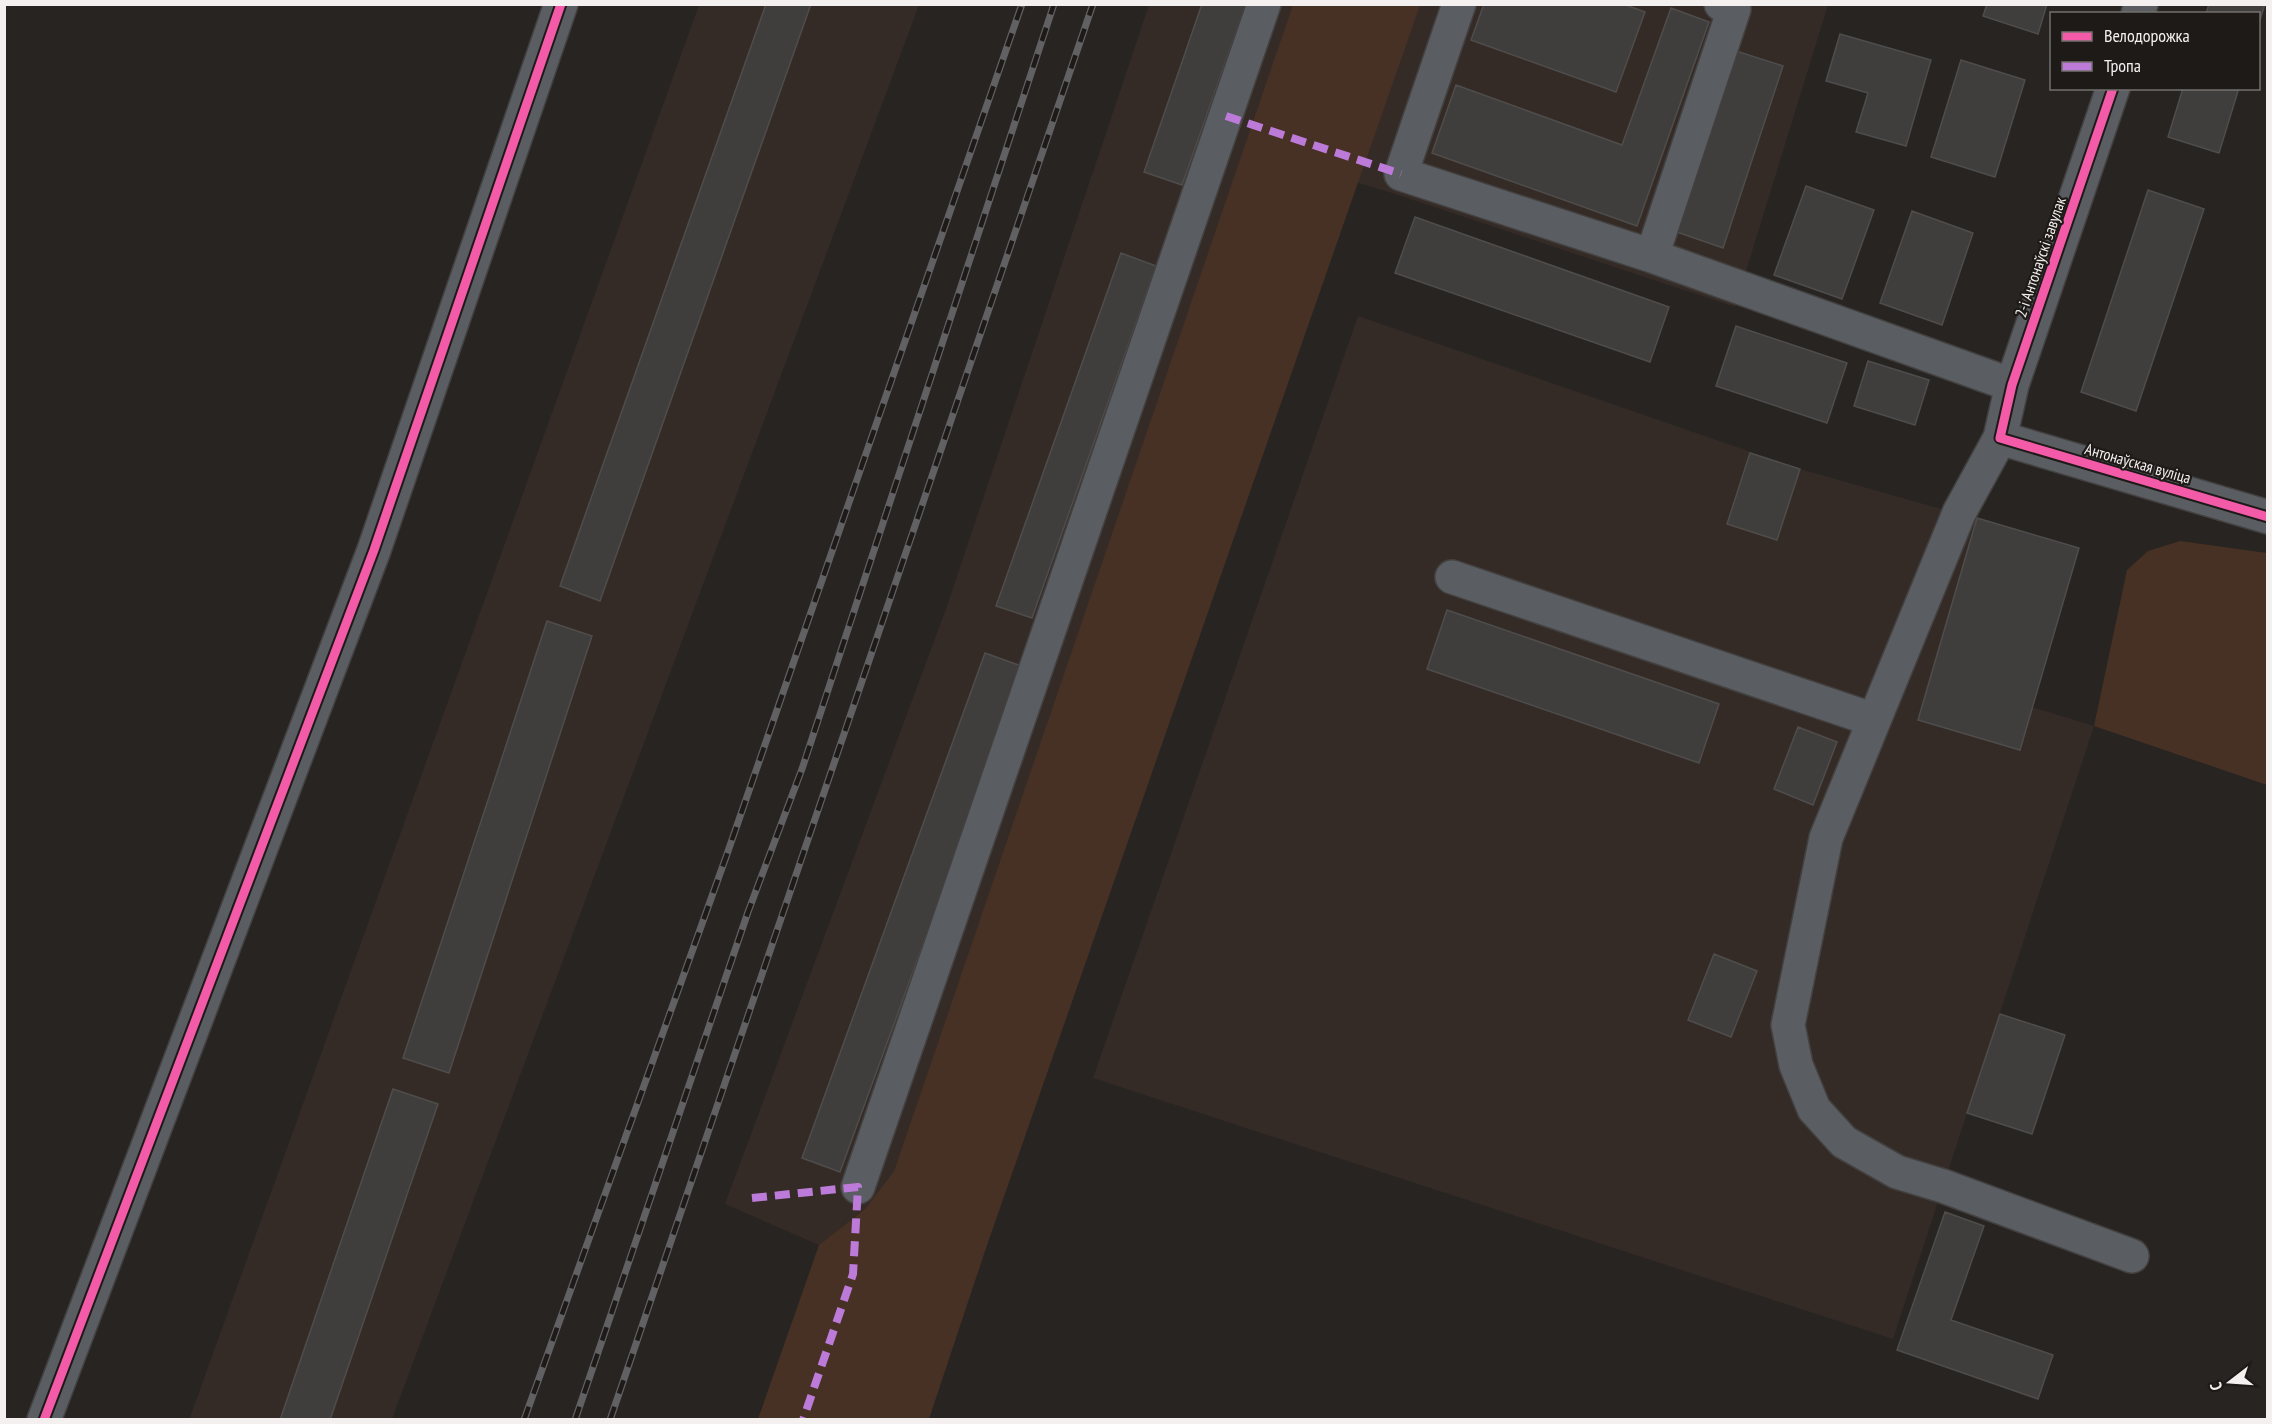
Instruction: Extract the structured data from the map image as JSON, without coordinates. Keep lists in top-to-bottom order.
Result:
{
  "streets": {
    "street": ["2-і Антонаўскі завулак", "Антонаўская вуліца"]
  },
  "crossings": [
    ["2-і Антонаўскі завулак", "Антонаўская вуліца"]
  ],
  "legend": ["Велодорожка", "Тропа"],
  "north": "left"
}
